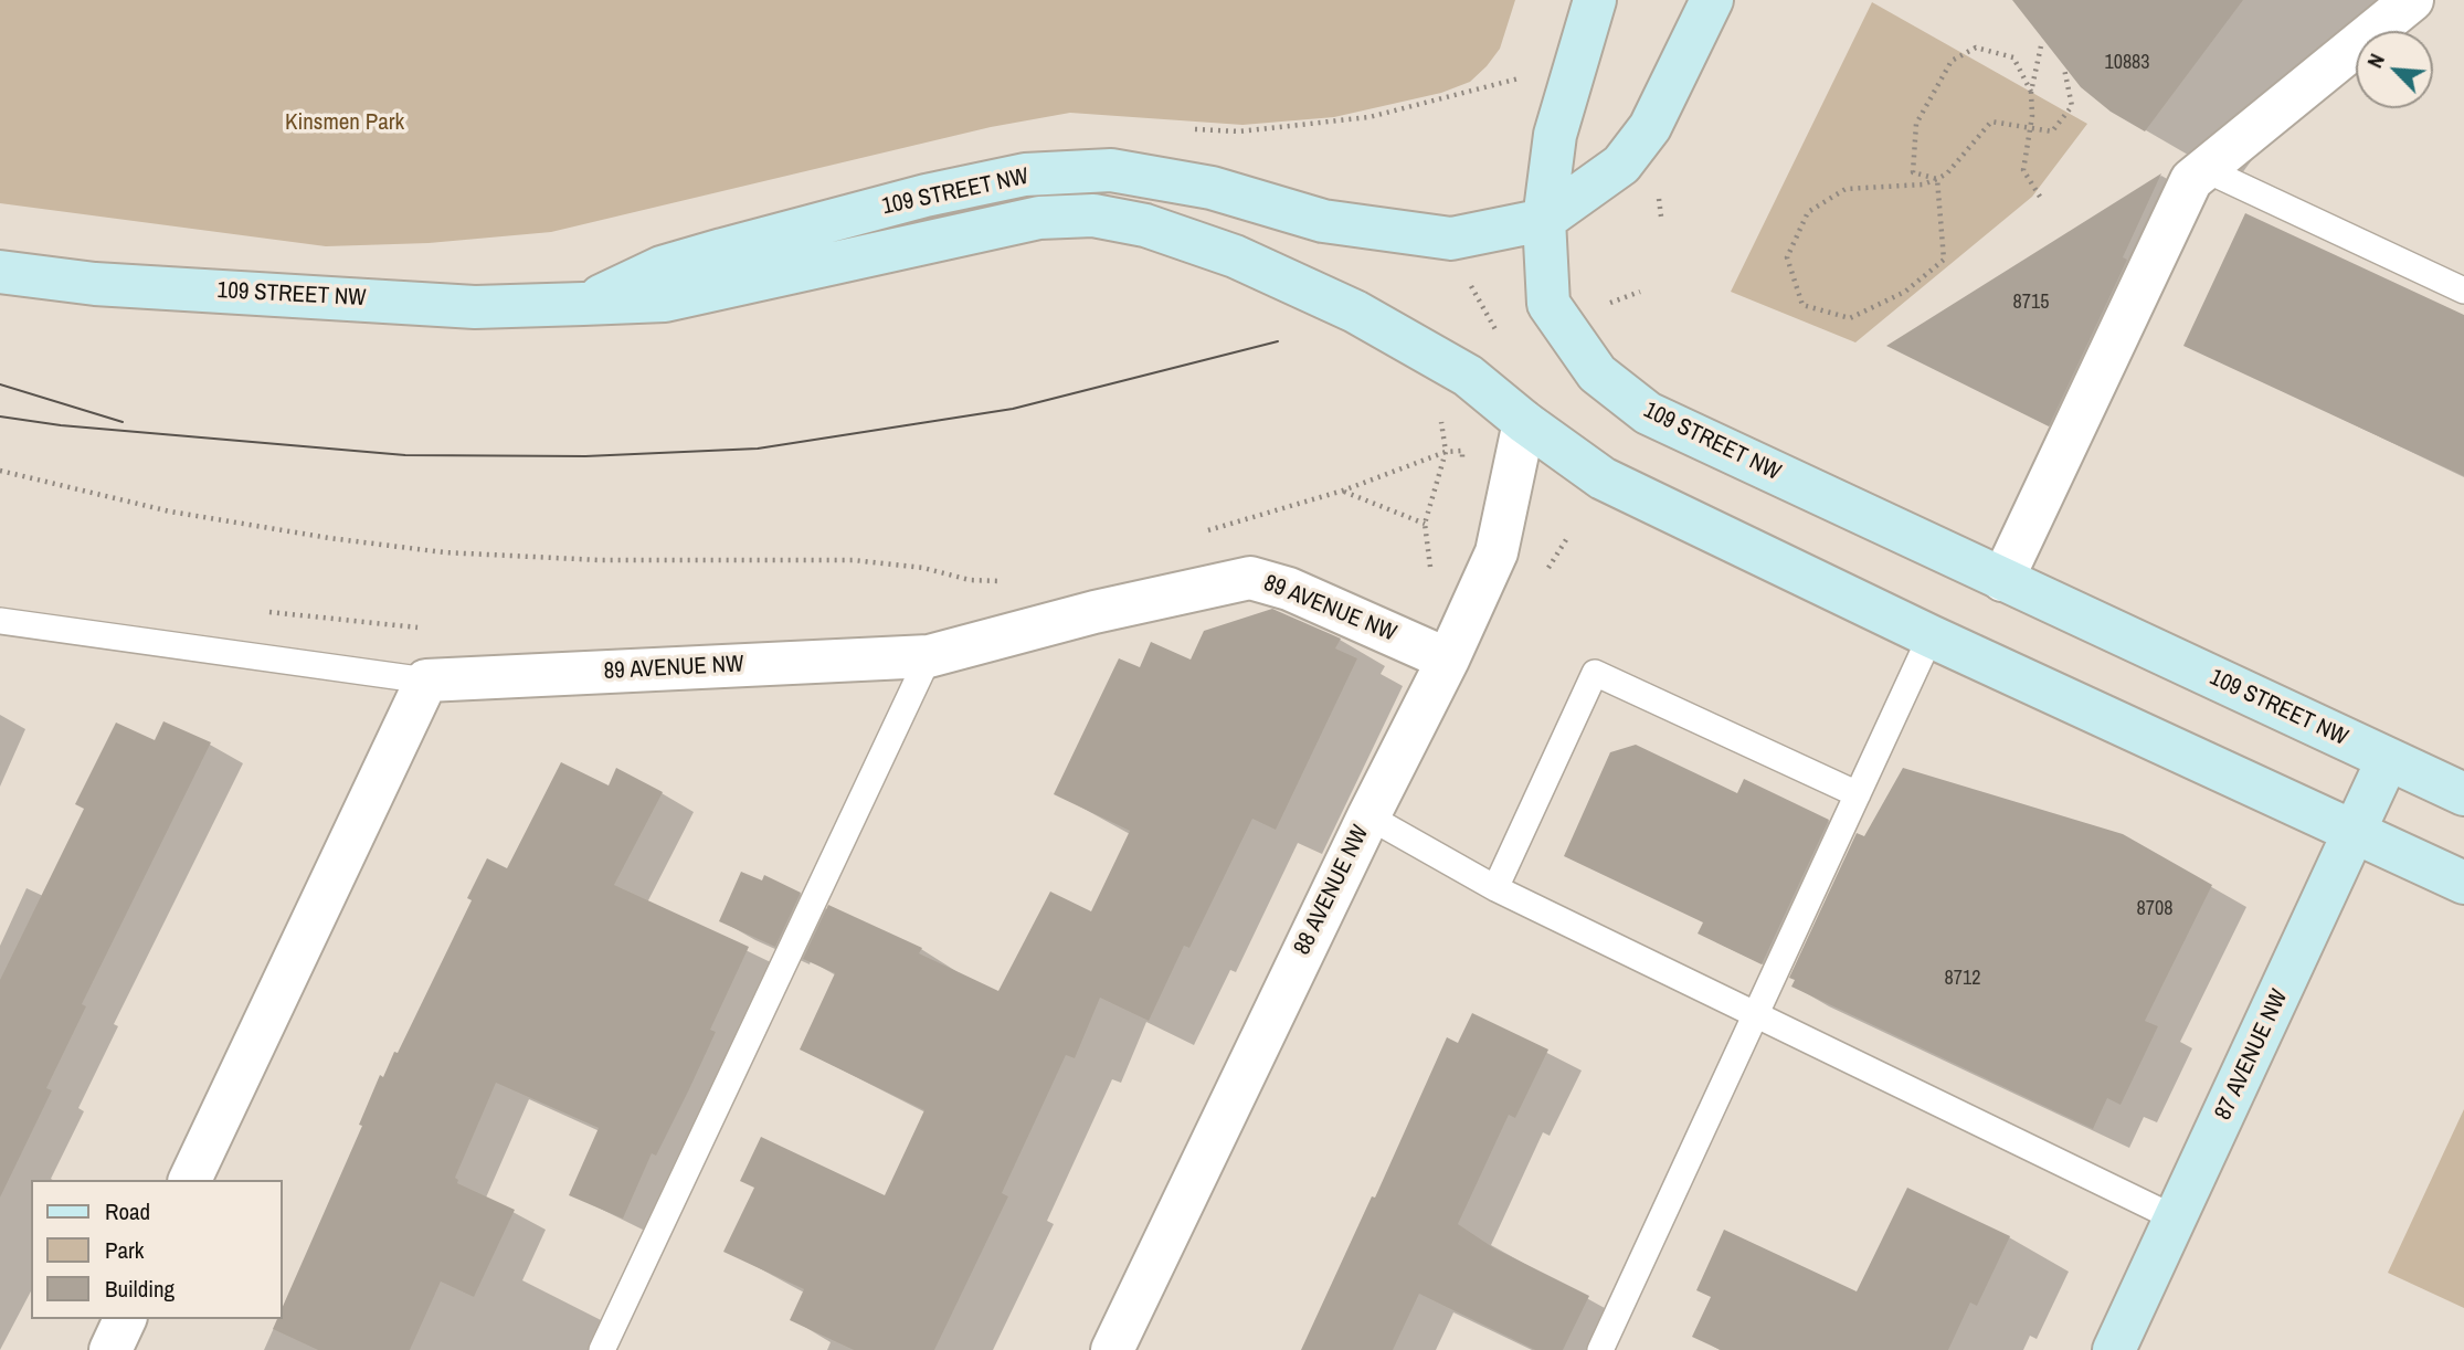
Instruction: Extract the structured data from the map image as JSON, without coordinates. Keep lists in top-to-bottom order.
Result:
{
  "streets": {
    "main road": ["109 STREET NW", "87 AVENUE NW"],
    "street": ["89 AVENUE NW", "88 AVENUE NW"]
  },
  "crossings": [
    ["109 STREET NW", "88 AVENUE NW"],
    ["109 STREET NW", "87 AVENUE NW"],
    ["89 AVENUE NW", "88 AVENUE NW"]
  ],
  "parks": ["Kinsmen Park"],
  "house_numbers": [
    "10883",
    "8715",
    "8708",
    "8712"
  ],
  "legend": ["Road", "Park", "Building"],
  "north": "top left"
}
